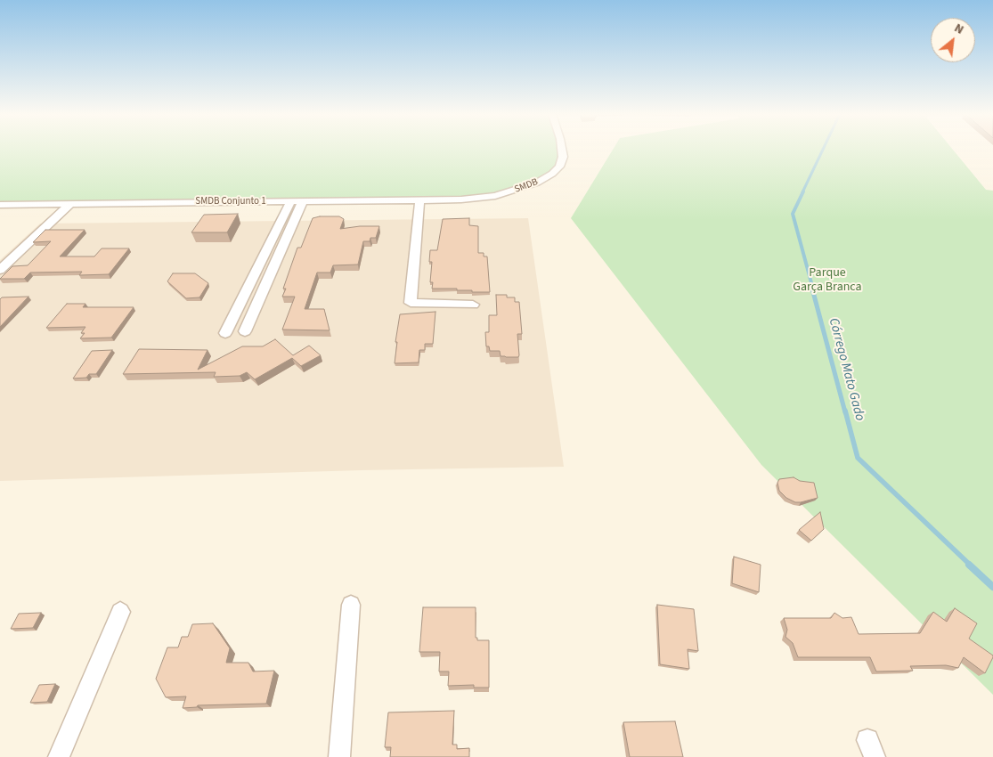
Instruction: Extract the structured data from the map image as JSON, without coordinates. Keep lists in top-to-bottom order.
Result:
{
  "streets": {
    "street": ["SMDB", "SMDB Conjunto 1"]
  },
  "crossings": [
    ["SMDB", "SMDB Conjunto 1"]
  ],
  "water": ["Córrego Mato Gado"],
  "parks": ["Parque Garça Branca"],
  "north": "top right"
}
